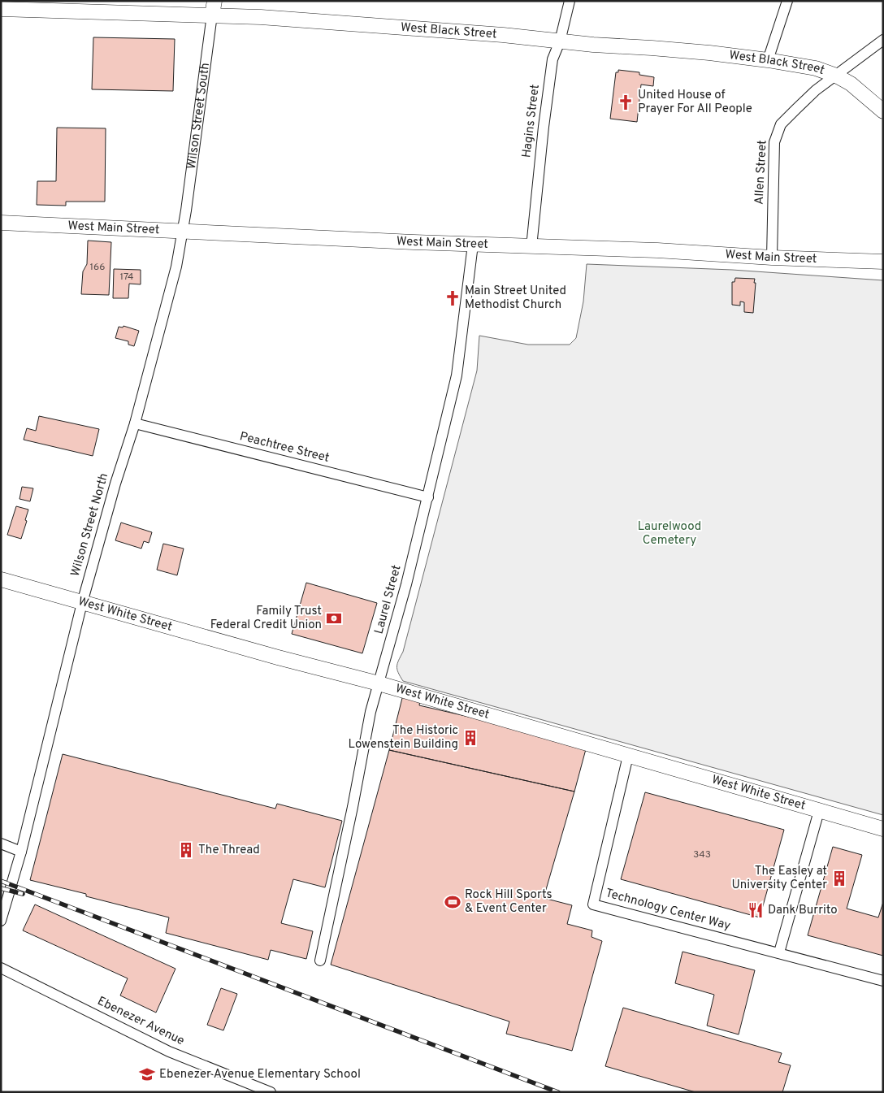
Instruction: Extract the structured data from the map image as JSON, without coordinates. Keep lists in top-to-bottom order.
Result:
{
  "streets": {
    "street": [
      "West Black Street",
      "Wilson Street South",
      "Hagins Street",
      "Allen Street",
      "West Main Street",
      "Peachtree Street",
      "Wilson Street North",
      "Laurel Street",
      "West White Street",
      "Technology Center Way",
      "Ebenezer Avenue"
    ]
  },
  "crossings": [
    ["West Black Street", "Wilson Street South"],
    ["West Black Street", "Hagins Street"],
    ["West Black Street", "Allen Street"],
    ["Wilson Street South", "West Main Street"],
    ["Wilson Street South", "Wilson Street North"],
    ["Hagins Street", "West Main Street"],
    ["Allen Street", "West Main Street"],
    ["West Main Street", "Wilson Street North"],
    ["West Main Street", "Laurel Street"],
    ["Peachtree Street", "Wilson Street North"],
    ["Peachtree Street", "Laurel Street"],
    ["Wilson Street North", "West White Street"],
    ["Laurel Street", "West White Street"],
    ["West White Street", "Technology Center Way"]
  ],
  "parks": ["Laurelwood Cemetery"],
  "places": {
    "church": ["United House of Prayer For All People", "Main Street United Methodist Church"],
    "bank": ["Family Trust Federal Credit Union"],
    "building": ["The Historic Lowenstein Building", "The Thread", "The Easley at University Center"],
    "sports": ["Rock Hill Sports & Event Center"],
    "restaurant": ["Dank Burrito"],
    "school or university": ["Ebenezer Avenue Elementary School"]
  },
  "house_numbers": ["166", "174", "343"]
}
